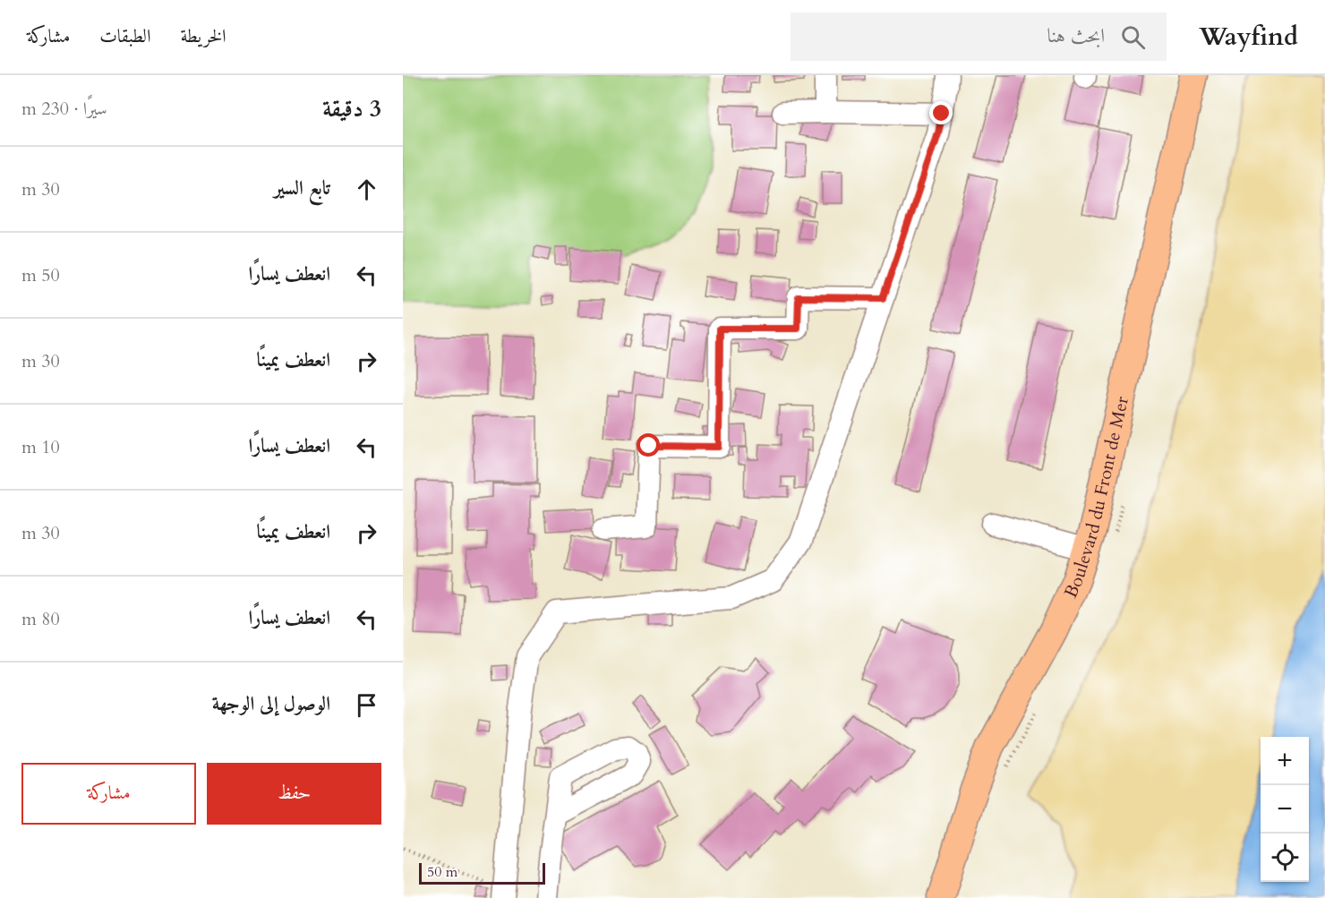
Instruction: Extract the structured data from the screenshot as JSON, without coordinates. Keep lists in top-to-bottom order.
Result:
{
  "streets": {
    "main road": ["Boulevard du Front de Mer"]
  },
  "scale_bar": "50 m",
  "page": {
    "header": "Wayfind",
    "search": "ابحث هنا",
    "nav": ["الخريطة", "الطبقات", "مشاركة"],
    "heading": ["3 دقيقة", "سيرًا · 230 m"],
    "list": [
      ["تابع السير", "30 m"],
      ["انعطف يسارًا", "50 m"],
      ["انعطف يمينًا", "30 m"],
      ["انعطف يسارًا", "10 m"],
      ["انعطف يمينًا", "30 m"],
      ["انعطف يسارًا", "80 m"],
      "الوصول إلى الوجهة"
    ],
    "map_buttons": ["+", "−"],
    "buttons": ["حفظ", "مشاركة"],
    "scale": "50 m"
  }
}
